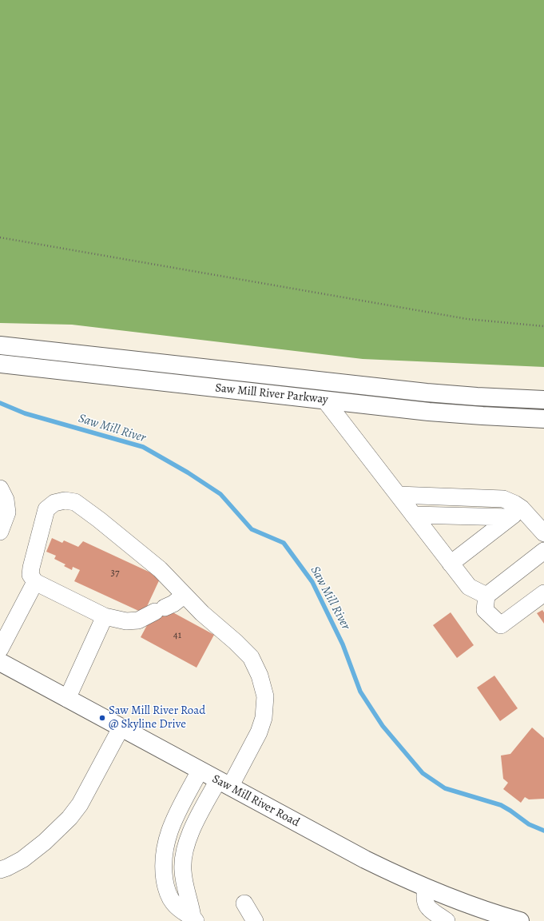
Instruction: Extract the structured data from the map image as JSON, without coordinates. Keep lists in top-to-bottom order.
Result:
{
  "streets": {
    "main road": ["Saw Mill River Parkway", "Saw Mill River Road"]
  },
  "water": ["Saw Mill River"],
  "places": ["Saw Mill River Road @ Skyline Drive"],
  "house_numbers": ["37", "41"]
}
